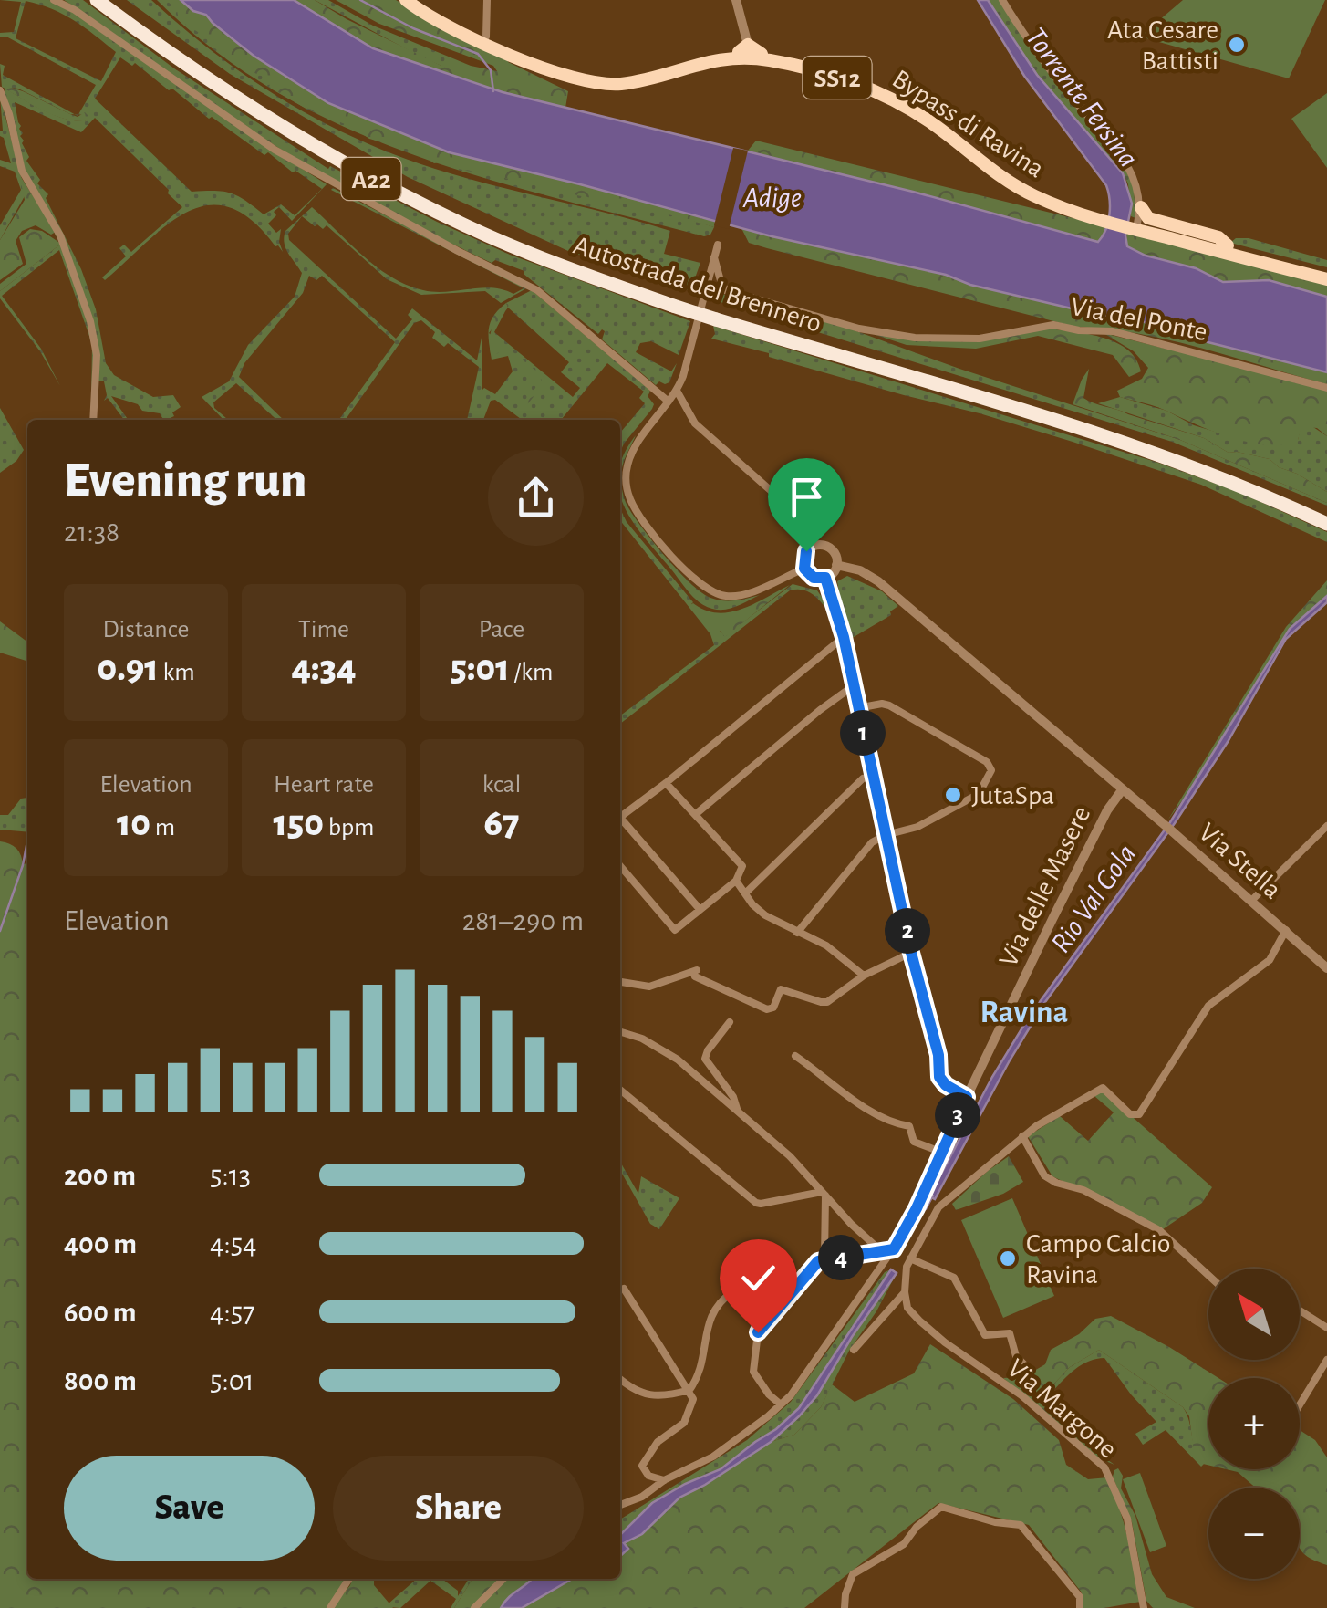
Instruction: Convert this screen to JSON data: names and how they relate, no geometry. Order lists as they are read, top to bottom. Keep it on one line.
{"streets":{"highway":["SS12","Bypass di Ravina","A22","Autostrada del Brennero"],"street":["Via del Ponte","Via Stella","Via delle Masere","Via Margone"]},"crossings":[["SS12","Bypass di Ravina"],["Via Stella","Via delle Masere"]],"districts":["Ravina"],"water":["Torrente Fersina","Adige","Rio Val Gola"],"places":["Ata Cesare Battisti","JutaSpa","Campo Calcio Ravina"],"north":"top left","page":{"heading":["Evening run","21:38"],"stats":[["Distance","0.91 km"],["Time","4:34"],["Pace","5:01 /km"],["Elevation","10 m"],["Heart rate","150 bpm"],["kcal","67"]],"pins":["1","2","3","4"],"chart":["Elevation","281–290 m"],"list":[{"name":"200 m","note":"5:13"},{"name":"400 m","note":"4:54"},{"name":"600 m","note":"4:57"},{"name":"800 m","note":"5:01"}],"map_buttons":["+","−"],"buttons":["Save","Share"]}}
